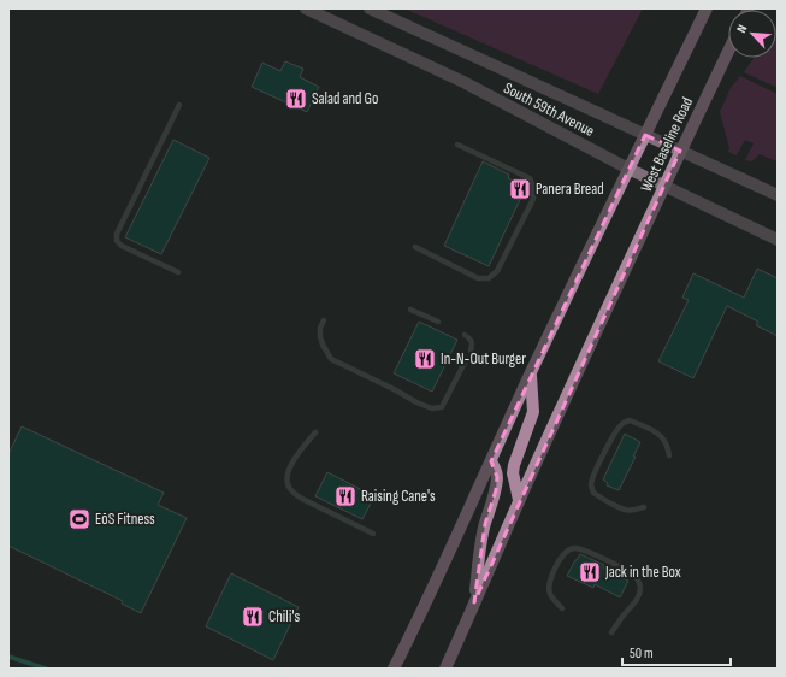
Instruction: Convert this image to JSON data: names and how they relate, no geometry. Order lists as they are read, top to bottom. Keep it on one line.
{"streets":{"main road":["South 59th Avenue","West Baseline Road"]},"crossings":[["South 59th Avenue","West Baseline Road"]],"places":{"restaurant":["Salad and Go","Panera Bread","In-N-Out Burger","Raising Cane's","Jack in the Box","Chili's"],"sports":["EōS Fitness"]},"scale_bar":"50 m","north":"top left"}
